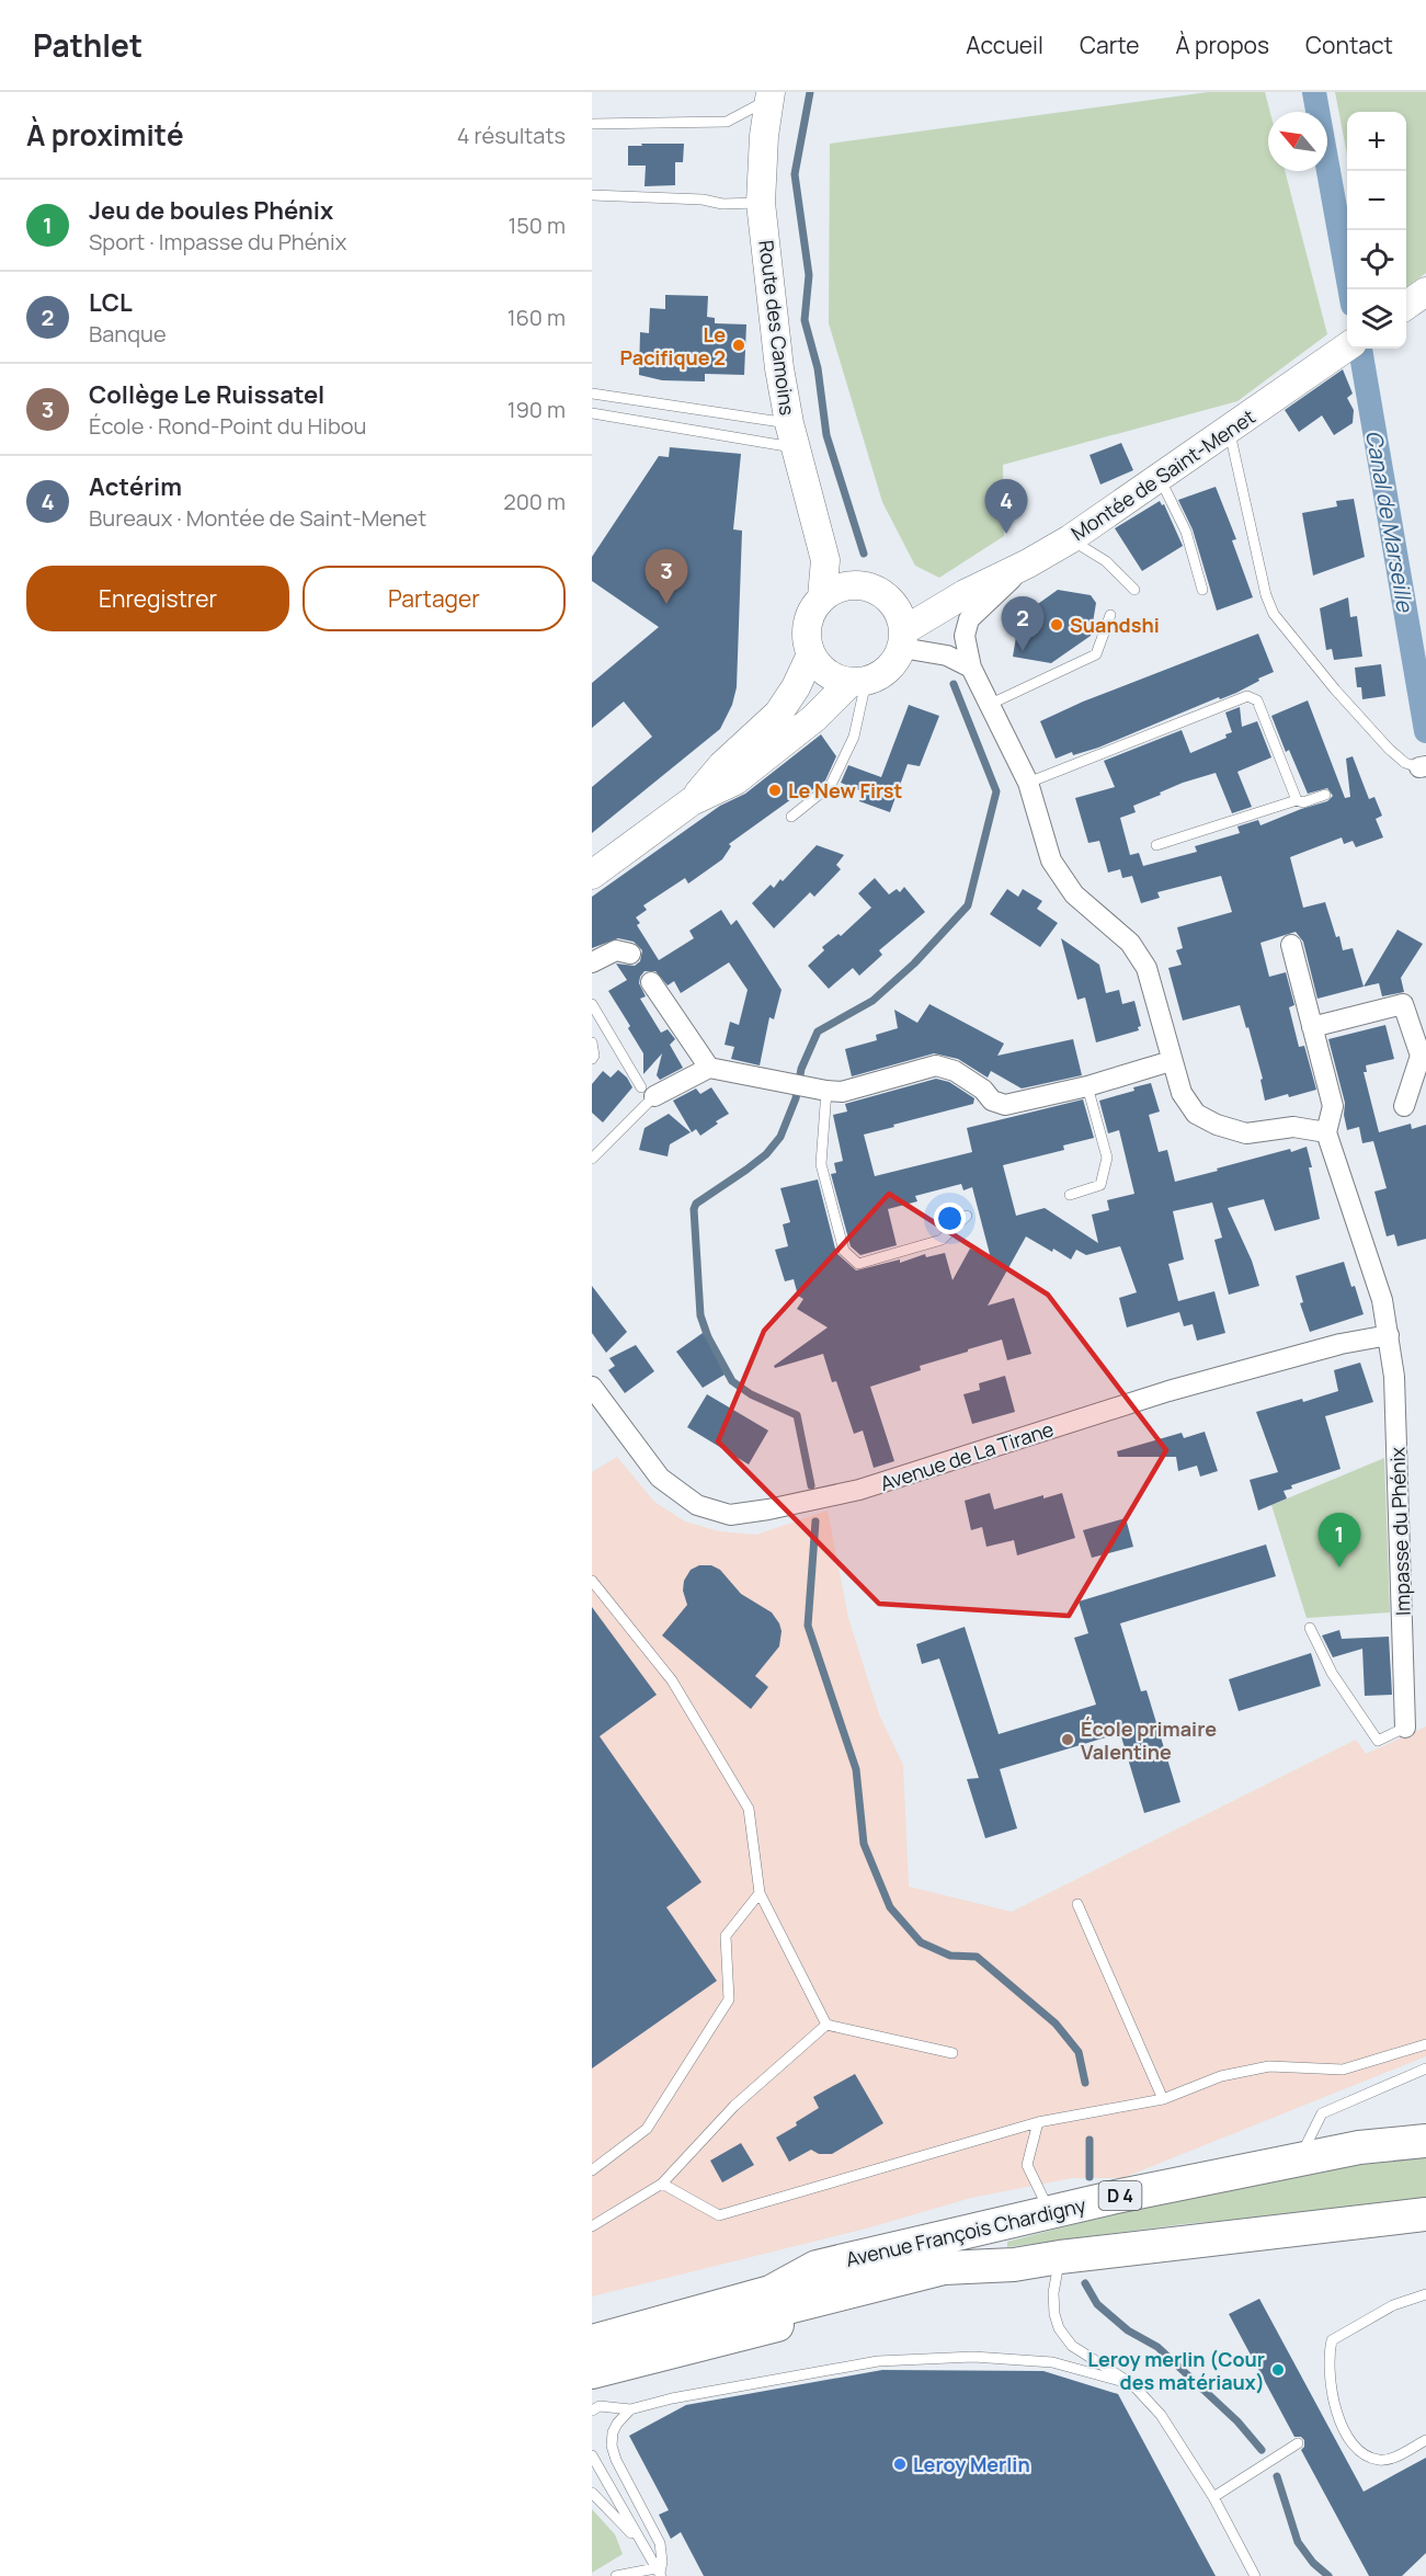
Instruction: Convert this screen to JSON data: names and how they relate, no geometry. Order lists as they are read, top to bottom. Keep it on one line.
{"streets":{"main road":["Route des Camoins","Montée de Saint-Menet","D 4","Avenue François Chardigny"],"street":["Avenue de La Tirane","Impasse du Phénix"]},"crossings":[["Route des Camoins","Montée de Saint-Menet"],["Avenue de La Tirane","Impasse du Phénix"],["D 4","Avenue François Chardigny"]],"water":["Canal de Marseille"],"places":["Le Pacifique 2","Suandshi","Le New First","École primaire Valentine","Leroy merlin (Cour des matériaux)","Leroy Merlin"],"north":"top left","page":{"header":"Pathlet","nav":["Accueil","Carte","À propos","Contact"],"heading":["À proximité","4 résultats"],"map_buttons":["+","−"],"list":[{"mark":"1","name":"Jeu de boules Phénix","note":"Sport · Impasse du Phénix","value":"150 m"},{"mark":"2","name":"LCL","note":"Banque","value":"160 m"},{"mark":"3","name":"Collège Le Ruissatel","note":"École · Rond-Point du Hibou","value":"190 m"},{"mark":"4","name":"Actérim","note":"Bureaux · Montée de Saint-Menet","value":"200 m"}],"pins":["4","3","2","1"],"buttons":["Enregistrer","Partager"]}}
